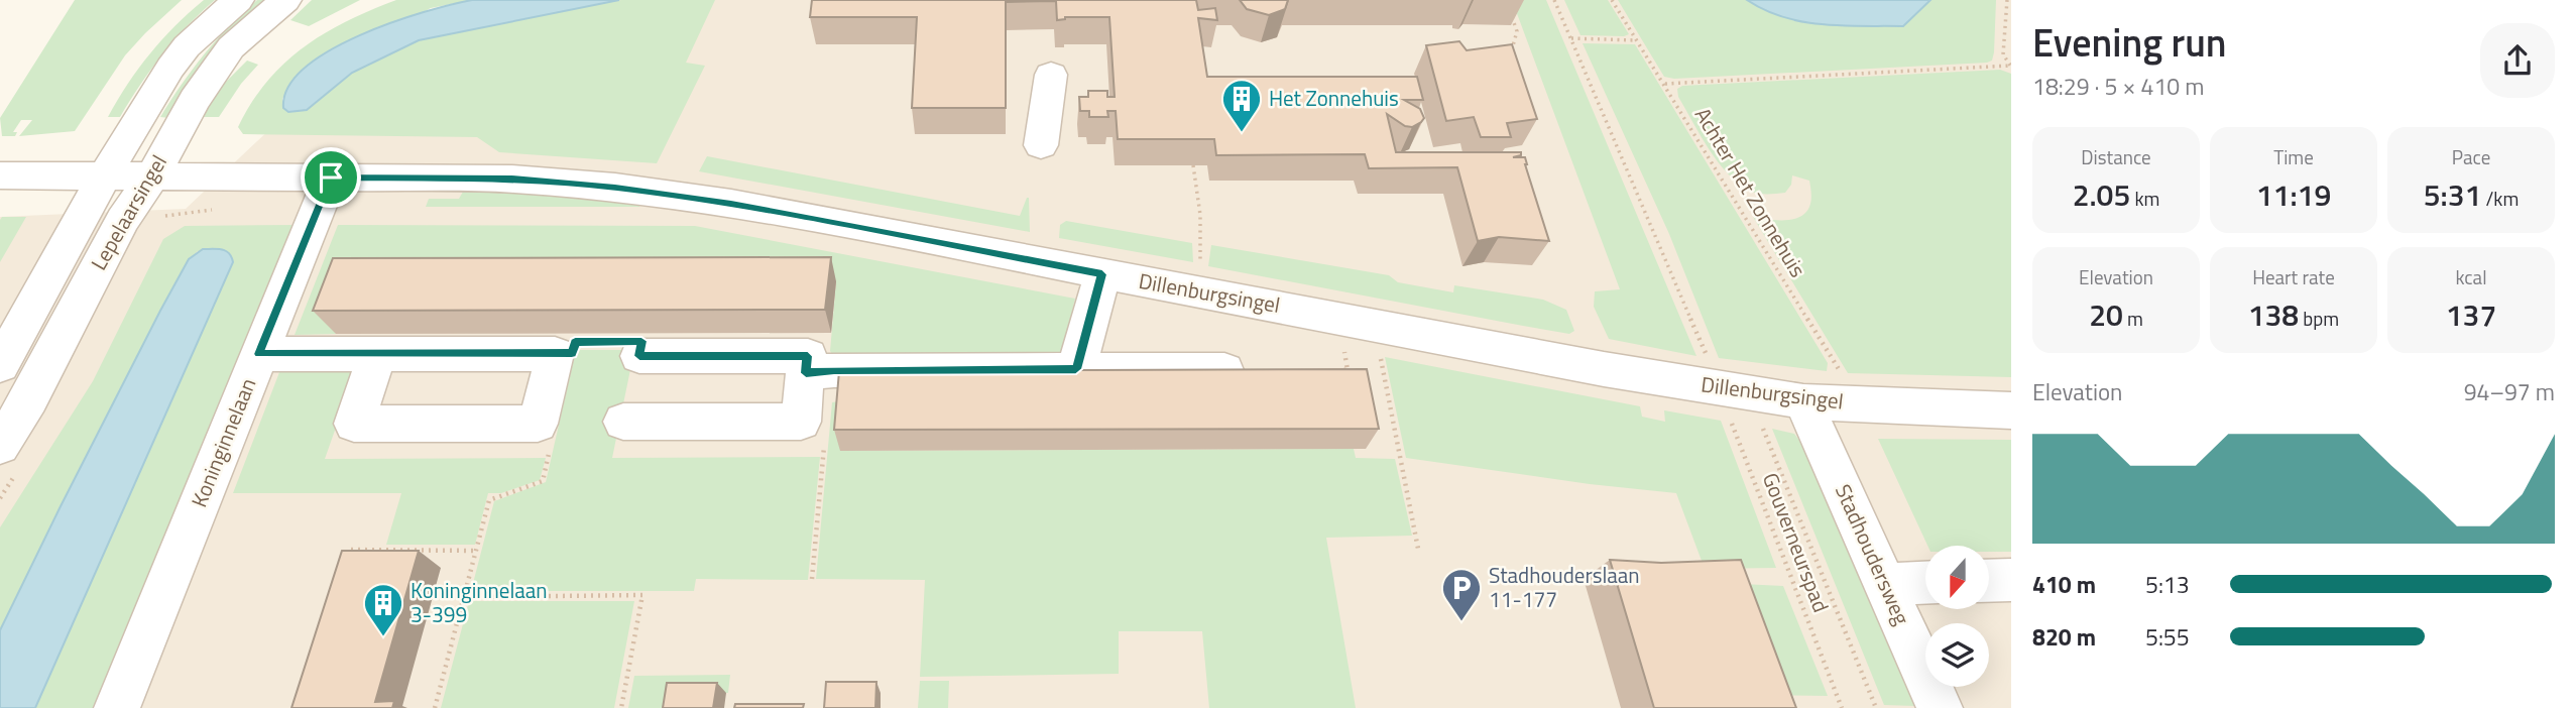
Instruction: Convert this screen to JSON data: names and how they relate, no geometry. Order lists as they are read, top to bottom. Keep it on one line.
{"streets":{"street":["Lepelaarsingel","Dillenburgsingel","Koninginnelaan","Stadhoudersweg"],"path":["Achter Het Zonnehuis","Gouverneurspad"]},"crossings":[["Achter Het Zonnehuis","Dillenburgsingel"],["Lepelaarsingel","Dillenburgsingel"],["Dillenburgsingel","Koninginnelaan"],["Dillenburgsingel","Gouverneurspad"],["Dillenburgsingel","Stadhoudersweg"]],"places":{"building":["Het Zonnehuis","Koninginnelaan 3-399"],"parking":["Stadhouderslaan 11-177"]},"north":"bottom","page":{"heading":["Evening run","18:29 · 5 × 410 m"],"stats":[["Distance","2.05 km"],["Time","11:19"],["Pace","5:31 /km"],["Elevation","20 m"],["Heart rate","138 bpm"],["kcal","137"]],"chart":["Elevation","94–97 m"],"list":[{"name":"410 m","note":"5:13"},{"name":"820 m","note":"5:55"}]}}
